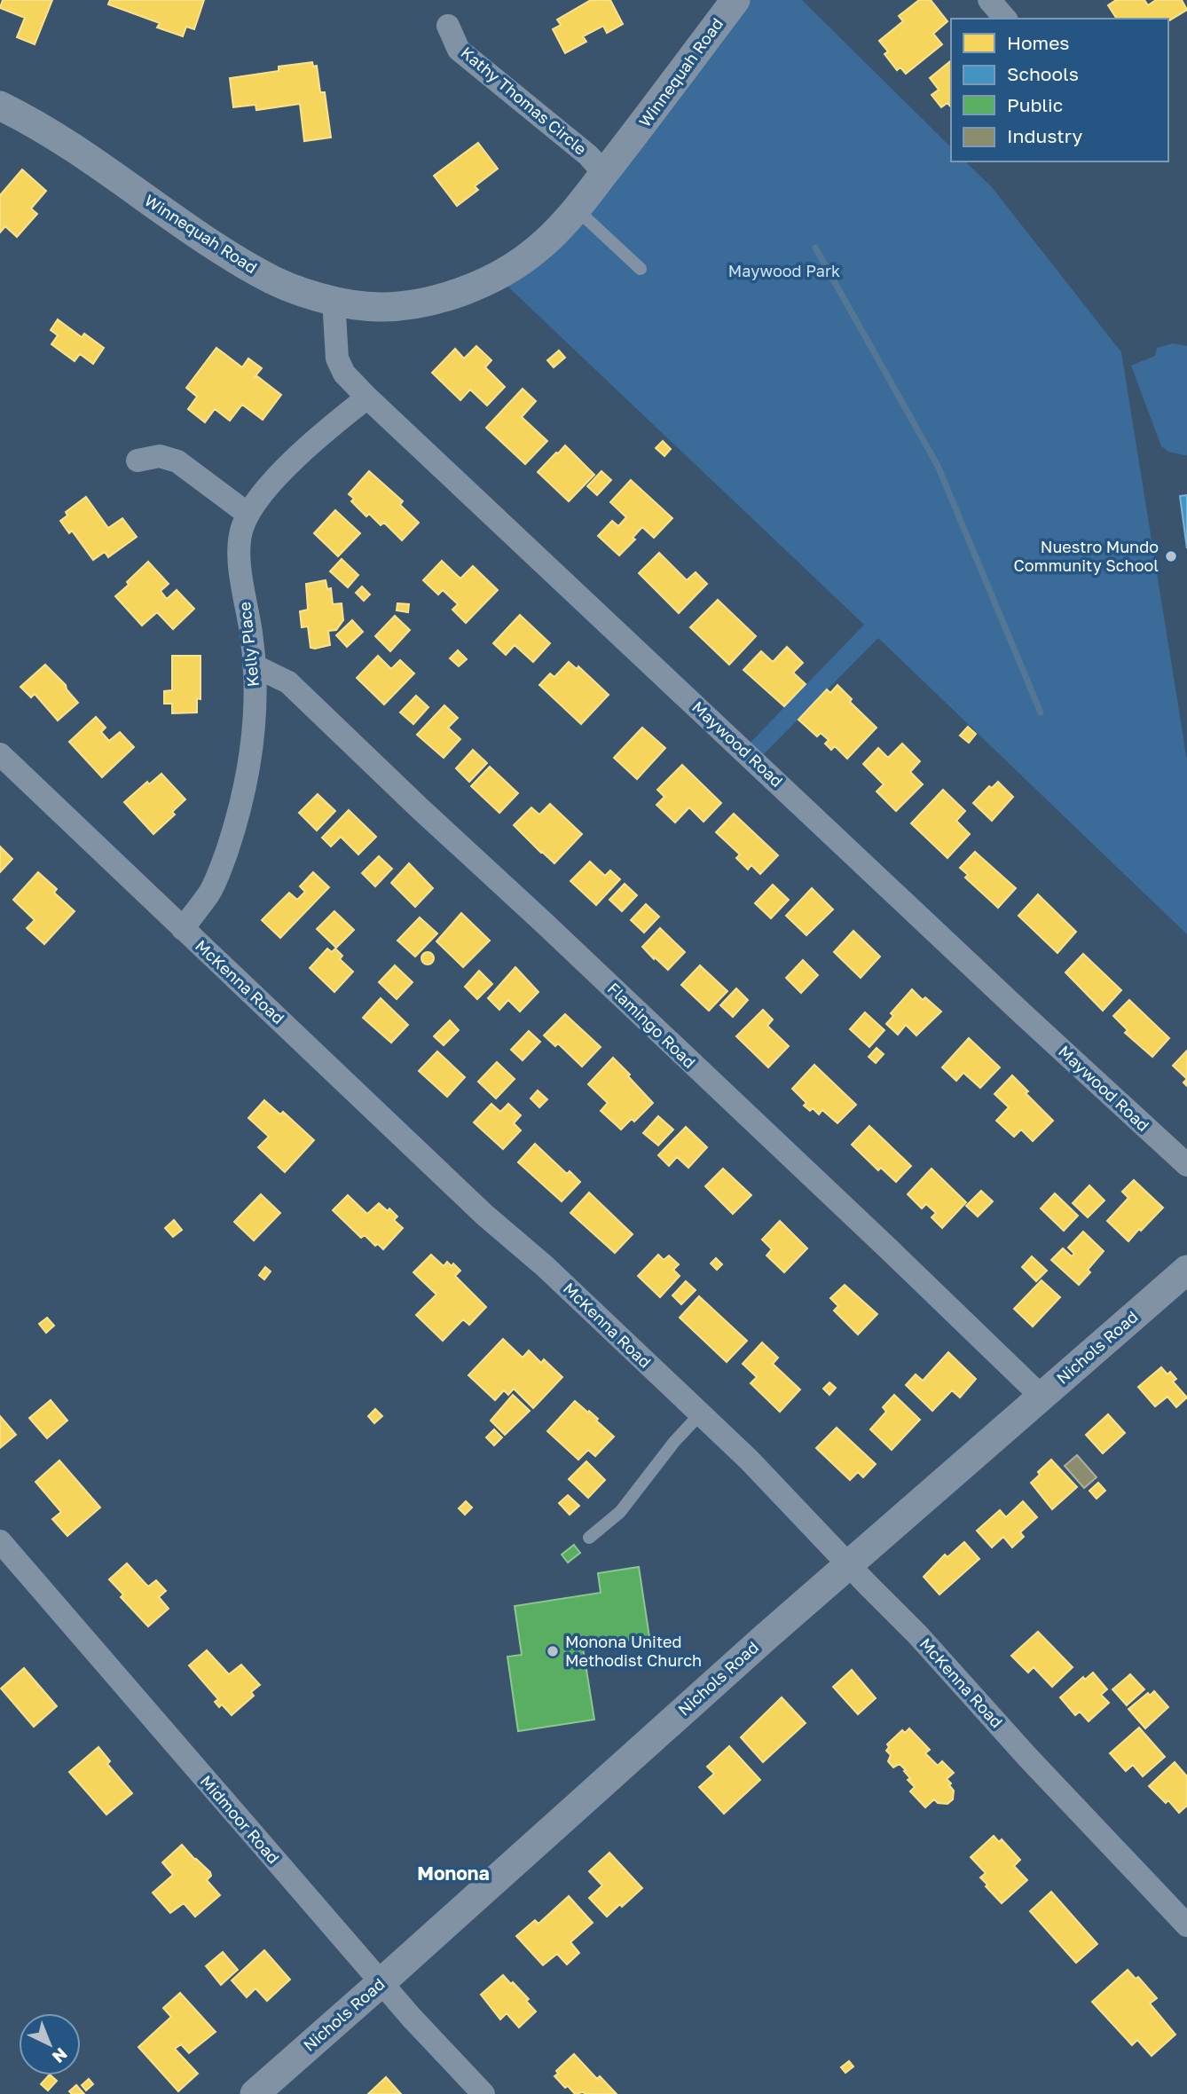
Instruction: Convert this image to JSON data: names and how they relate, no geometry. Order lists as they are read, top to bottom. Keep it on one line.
{"streets":{"street":["Winnequah Road","Kathy Thomas Circle","Kelly Place","Maywood Road","McKenna Road","Flamingo Road","Nichols Road","Midmoor Road"]},"crossings":[["Winnequah Road","Kathy Thomas Circle"],["Winnequah Road","Maywood Road"],["Kelly Place","Maywood Road"],["Kelly Place","McKenna Road"],["Kelly Place","Flamingo Road"],["McKenna Road","Nichols Road"],["Flamingo Road","Nichols Road"],["Nichols Road","Midmoor Road"]],"districts":["Monona"],"parks":["Maywood Park"],"places":["Nuestro Mundo Community School","Monona United Methodist Church"],"legend":["Homes","Schools","Public","Industry"],"north":"bottom right"}
